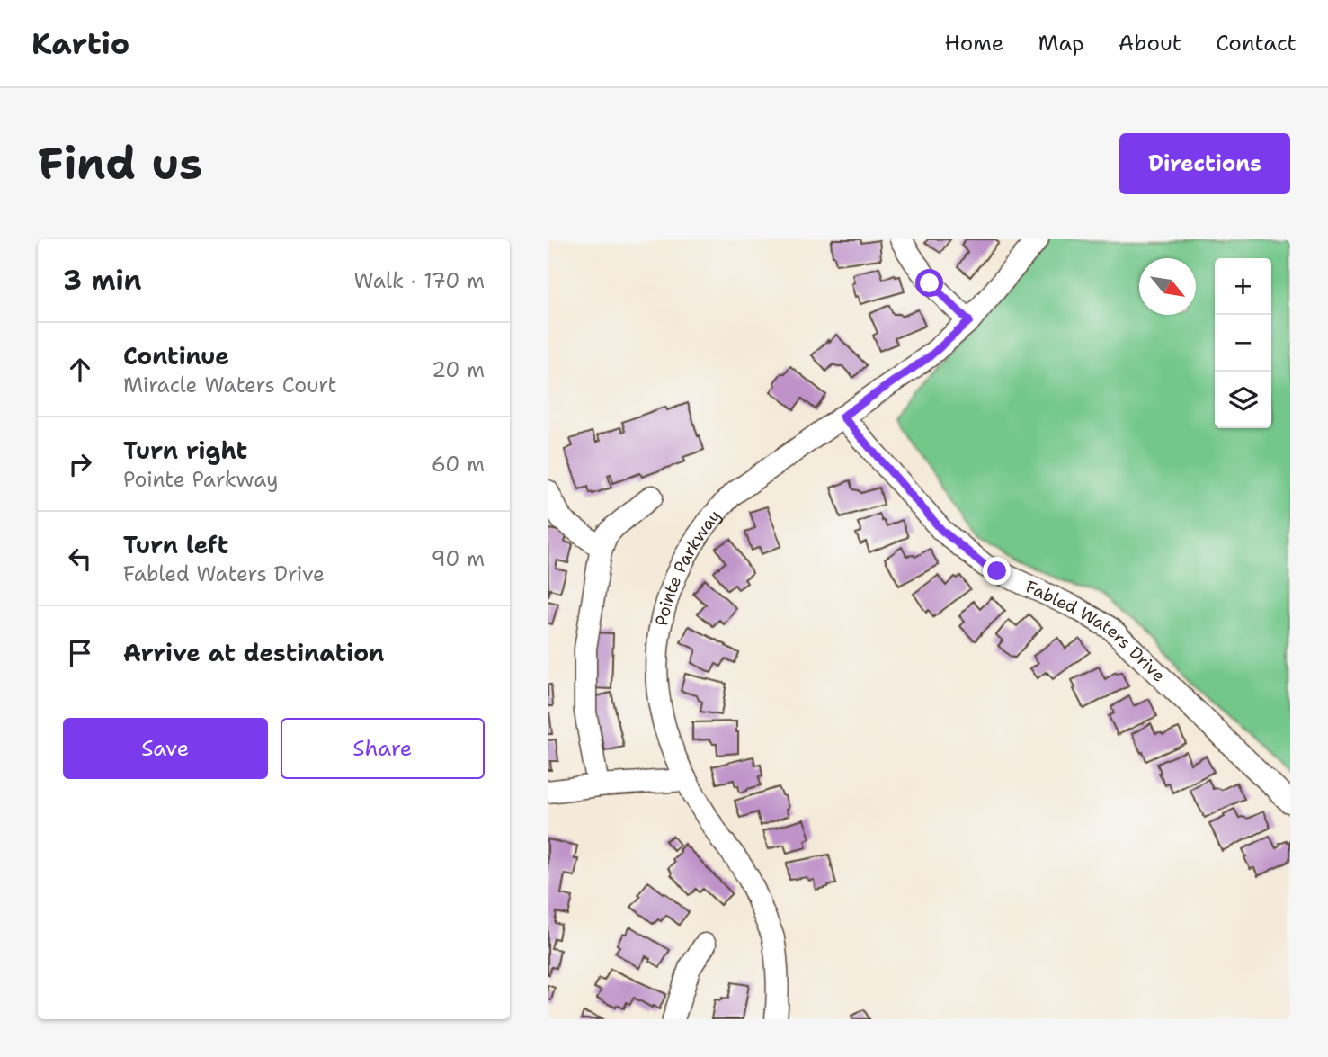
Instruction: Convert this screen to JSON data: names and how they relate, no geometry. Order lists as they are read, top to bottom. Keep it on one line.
{"streets":{"street":["Pointe Parkway","Fabled Waters Drive"]},"crossings":[["Pointe Parkway","Fabled Waters Drive"]],"north":"bottom right","page":{"header":"Kartio","nav":["Home","Map","About","Contact"],"buttons":["Directions",["Save","Share"]],"title":"Find us","heading":["3 min","Walk · 170 m"],"map_buttons":["+","−"],"list":[["Continue","Miracle Waters Court","20 m"],["Turn right","Pointe Parkway","60 m"],["Turn left","Fabled Waters Drive","90 m"],"Arrive at destination"]}}
